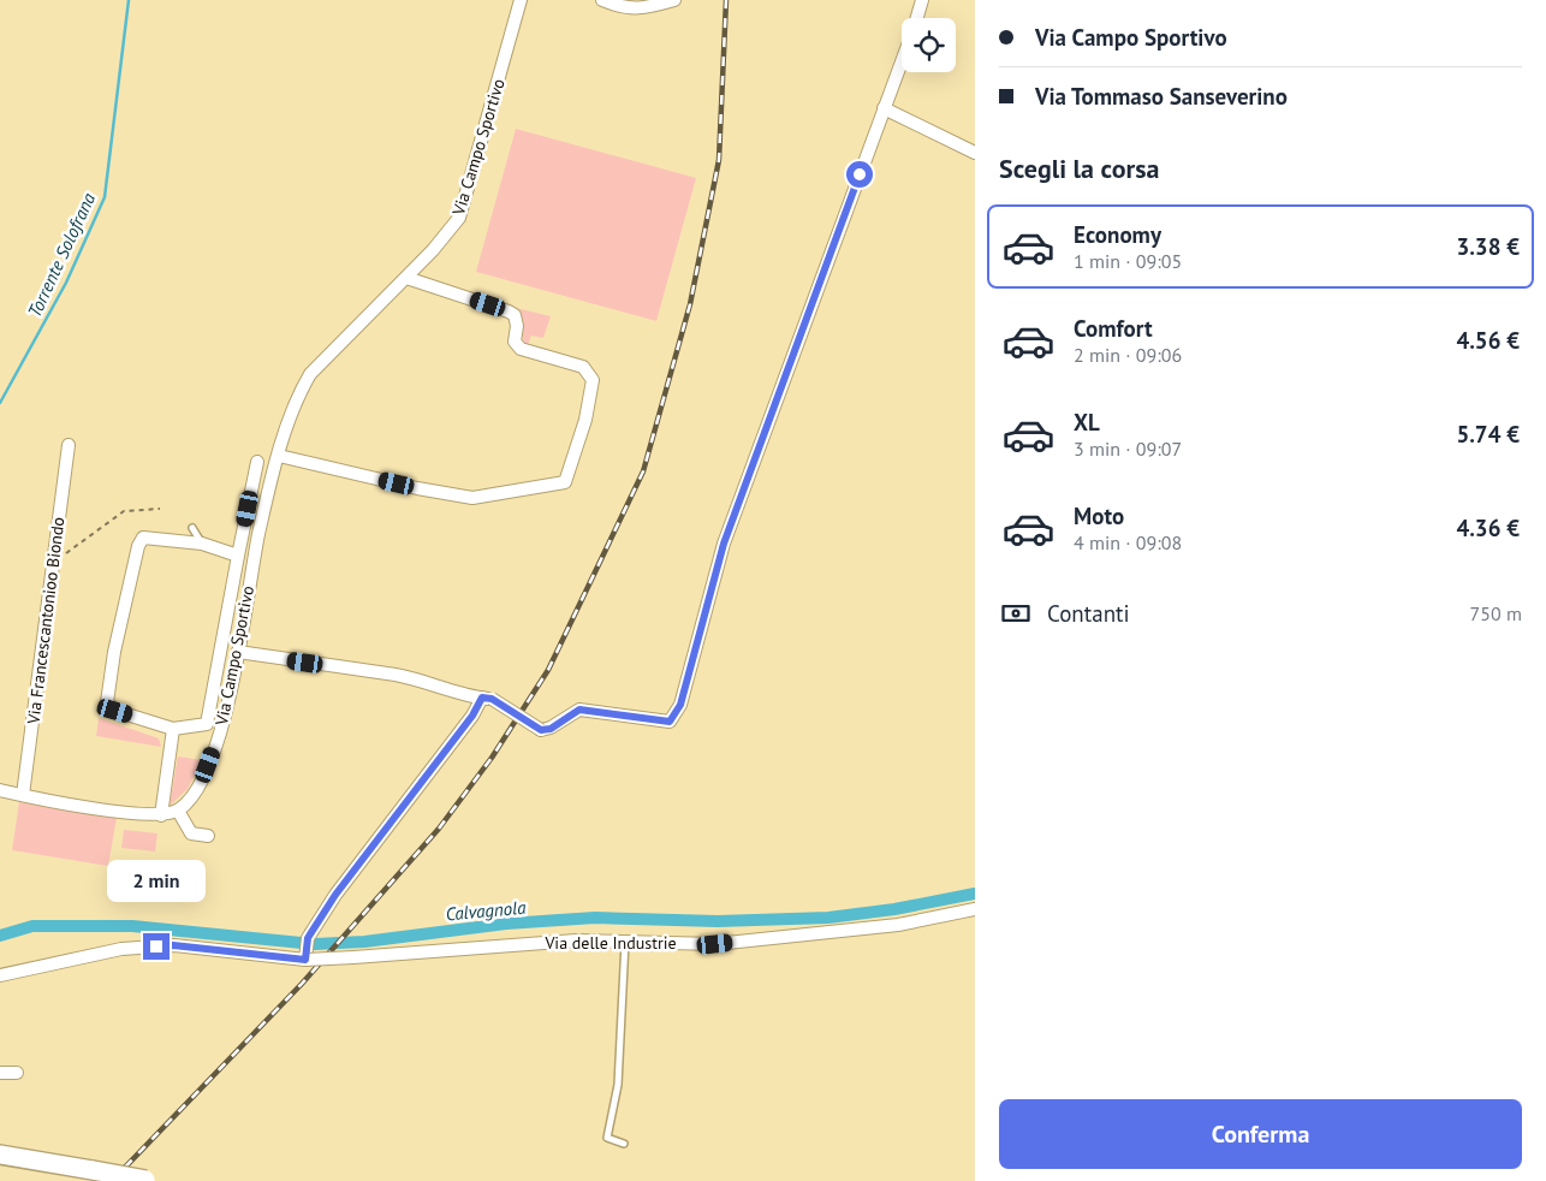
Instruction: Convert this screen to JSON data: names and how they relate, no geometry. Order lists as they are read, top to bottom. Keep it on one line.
{"streets":{"street":["Via Campo Sportivo","Via Francescantonioo Biondo","Via delle Industrie"]},"water":["Torrente Solofrana","Calvagnola"],"page":{"banner":["Via Campo Sportivo","Via Tommaso Sanseverino"],"heading":"Scegli la corsa","list":[{"name":"Economy","note":"1 min · 09:05","value":"3.38 €"},{"name":"Comfort","note":"2 min · 09:06","value":"4.56 €"},{"name":"XL","note":"3 min · 09:07","value":"5.74 €"},{"name":"Moto","note":"4 min · 09:08","value":"4.36 €"}],"pay":["Contanti","750 m"],"bubble":"2 min","buttons":"Conferma"}}
